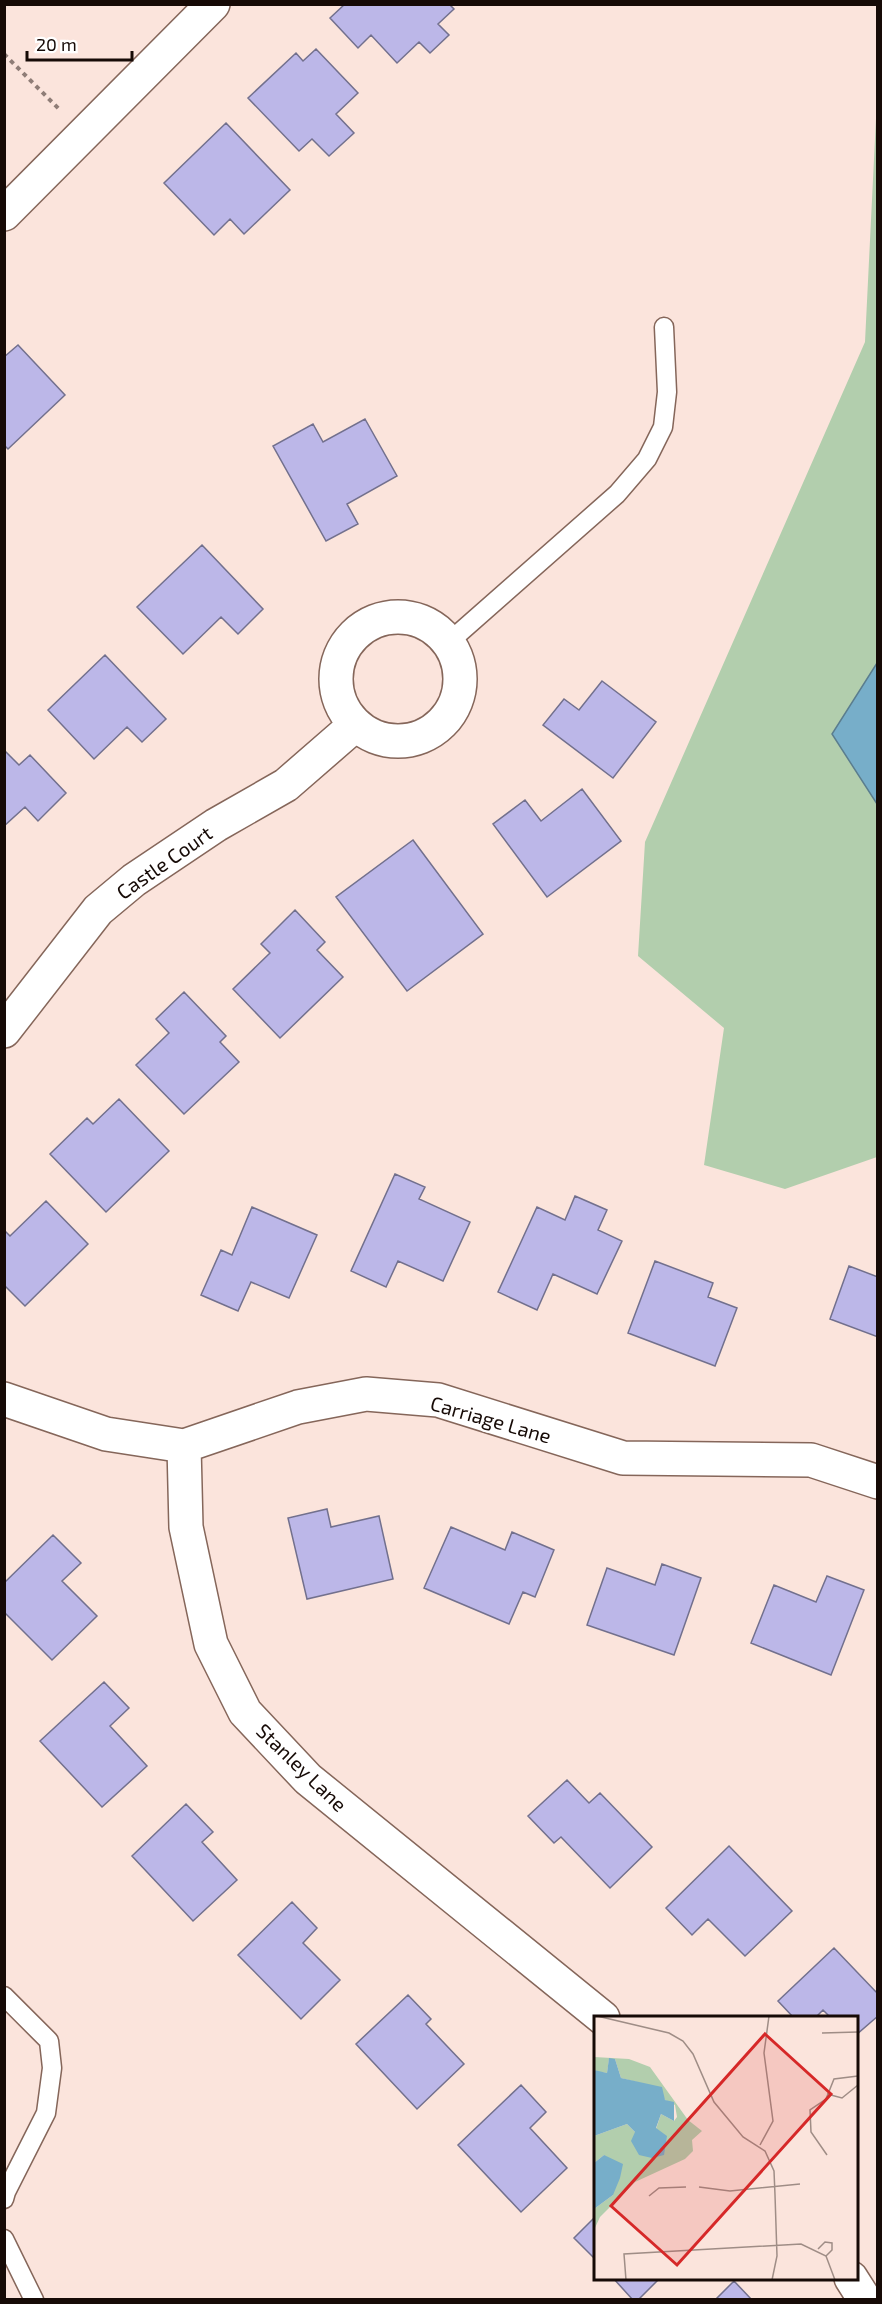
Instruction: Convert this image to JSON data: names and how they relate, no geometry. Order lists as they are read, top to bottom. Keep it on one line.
{"streets":{"street":["Castle Court","Carriage Lane","Stanley Lane"]},"crossings":[["Carriage Lane","Stanley Lane"]],"scale_bar":"20 m"}
